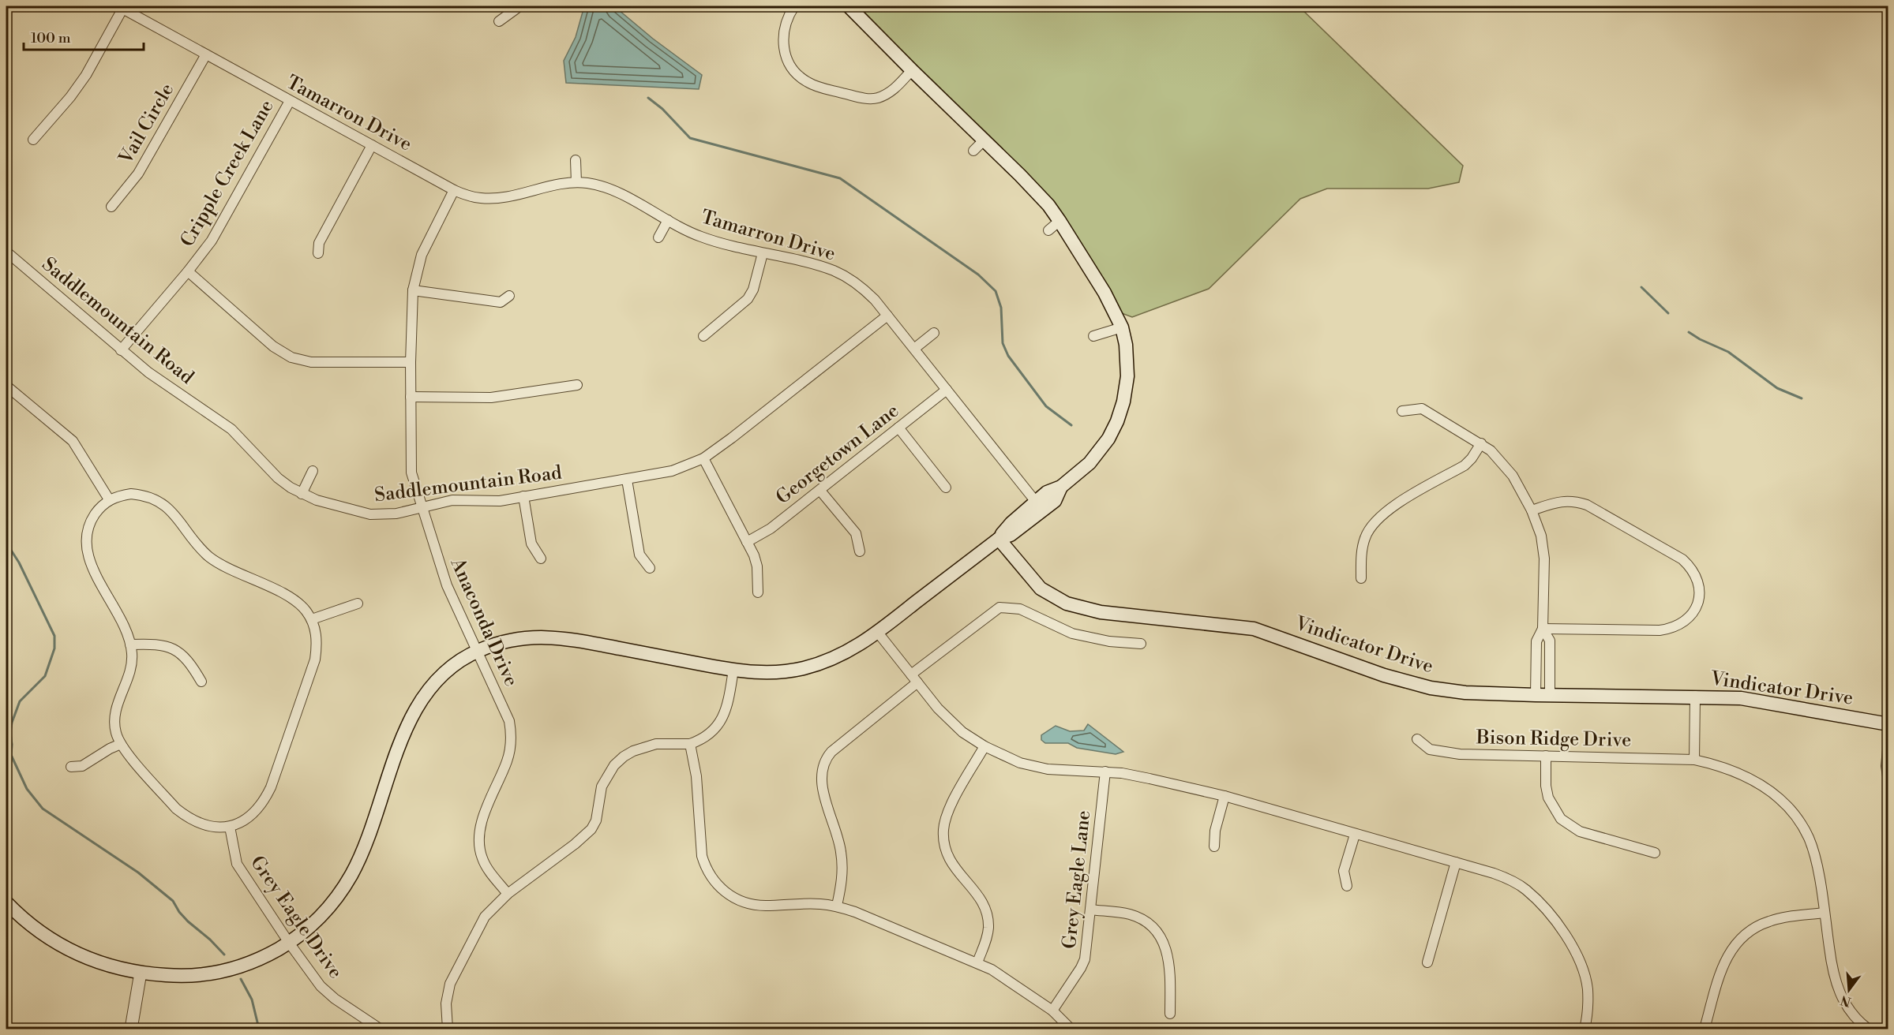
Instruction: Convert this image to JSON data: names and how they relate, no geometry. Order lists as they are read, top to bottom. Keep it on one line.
{"streets":{"main road":["Vindicator Drive"],"street":["Tamarron Drive","Vail Circle","Cripple Creek Lane","Saddlemountain Road","Georgetown Lane","Anaconda Drive","Bison Ridge Drive","Grey Eagle Lane","Grey Eagle Drive"]},"crossings":[["Tamarron Drive","Vail Circle"],["Tamarron Drive","Cripple Creek Lane"],["Tamarron Drive","Saddlemountain Road"],["Tamarron Drive","Georgetown Lane"],["Tamarron Drive","Anaconda Drive"],["Cripple Creek Lane","Saddlemountain Road"],["Saddlemountain Road","Anaconda Drive"]],"scale_bar":"100 m","north":"bottom"}
